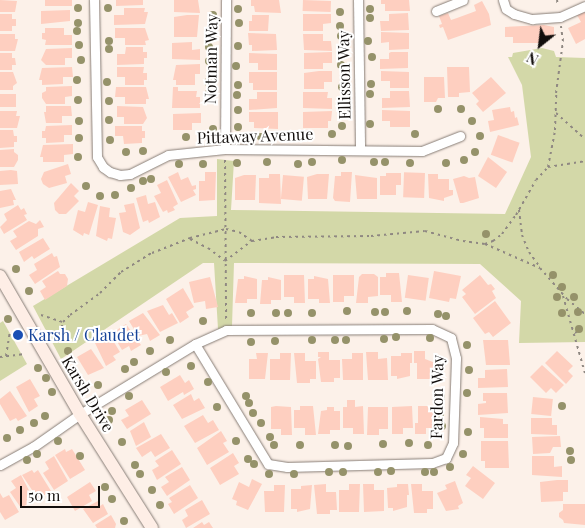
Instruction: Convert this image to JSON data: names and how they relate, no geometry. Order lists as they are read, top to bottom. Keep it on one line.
{"streets":{"street":["Notman Way","Ellisson Way","Pittaway Avenue","Karsh Drive","Fardon Way"]},"crossings":[["Notman Way","Pittaway Avenue"],["Ellisson Way","Pittaway Avenue"],["Karsh Drive","Fardon Way"]],"places":["Karsh / Claudet"],"scale_bar":"50 m","north":"bottom left"}
